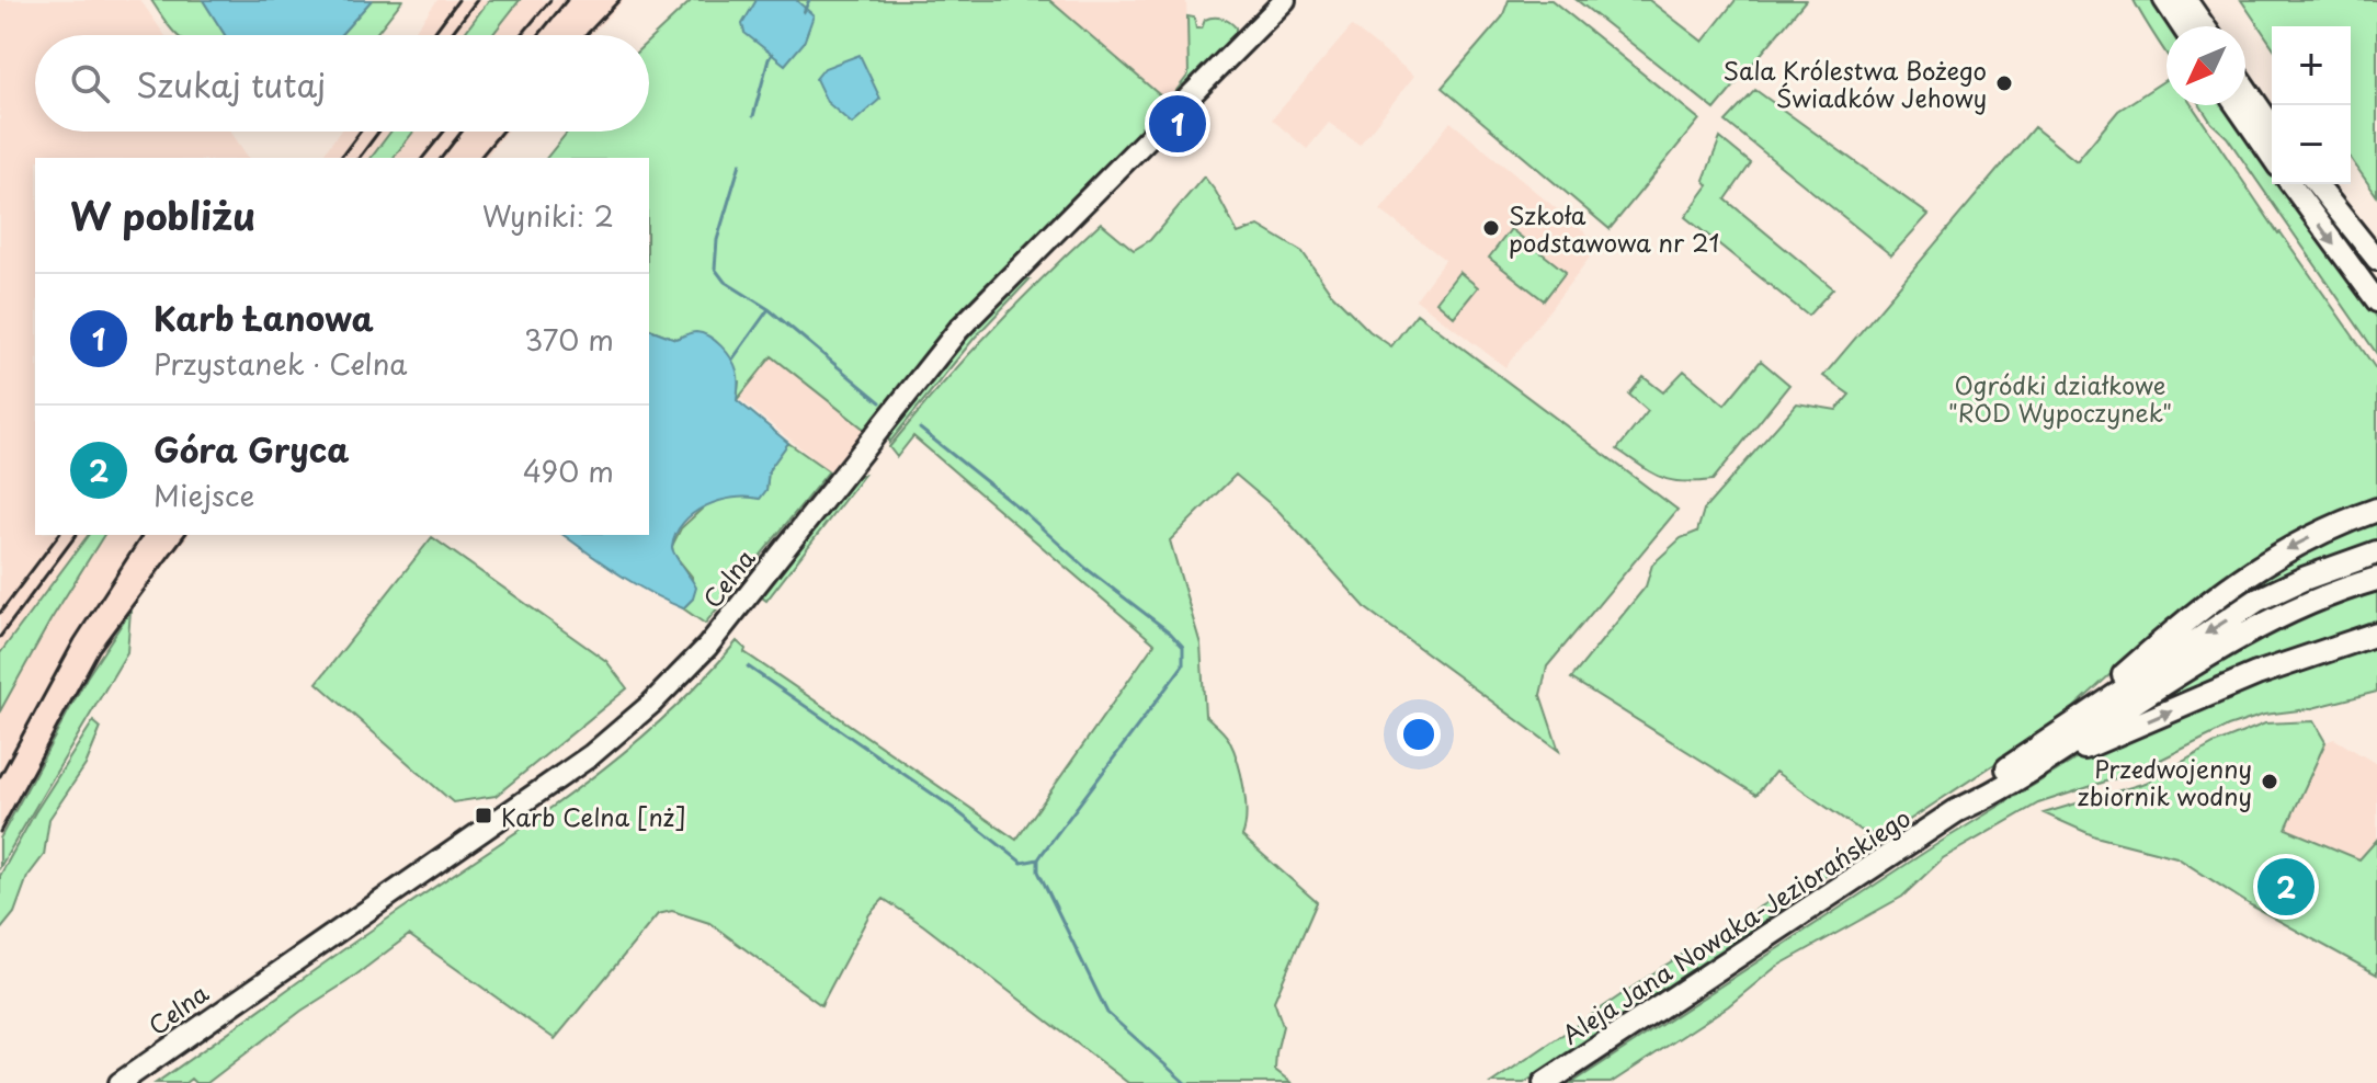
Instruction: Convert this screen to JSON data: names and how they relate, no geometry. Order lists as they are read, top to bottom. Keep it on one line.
{"streets":{"main road":["Aleja Jana Nowaka-Jeziorańskiego"],"street":["Celna"]},"parks":["Ogródki działkowe \"ROD Wypoczynek\""],"places":{"other":["Sala Królestwa Bożego Świadków Jehowy","Szkoła podstawowa nr 21","Przedwojenny zbiornik wodny"],"transit":["Karb Celna [nż]"]},"north":"bottom left","page":{"map_buttons":["+","−"],"search":"Szukaj tutaj","pins":["1","2"],"heading":["W pobliżu","Wyniki: 2"],"list":[{"mark":"1","name":"Karb Łanowa","note":"Przystanek · Celna","value":"370 m"},{"mark":"2","name":"Góra Gryca","note":"Miejsce","value":"490 m"}]}}
